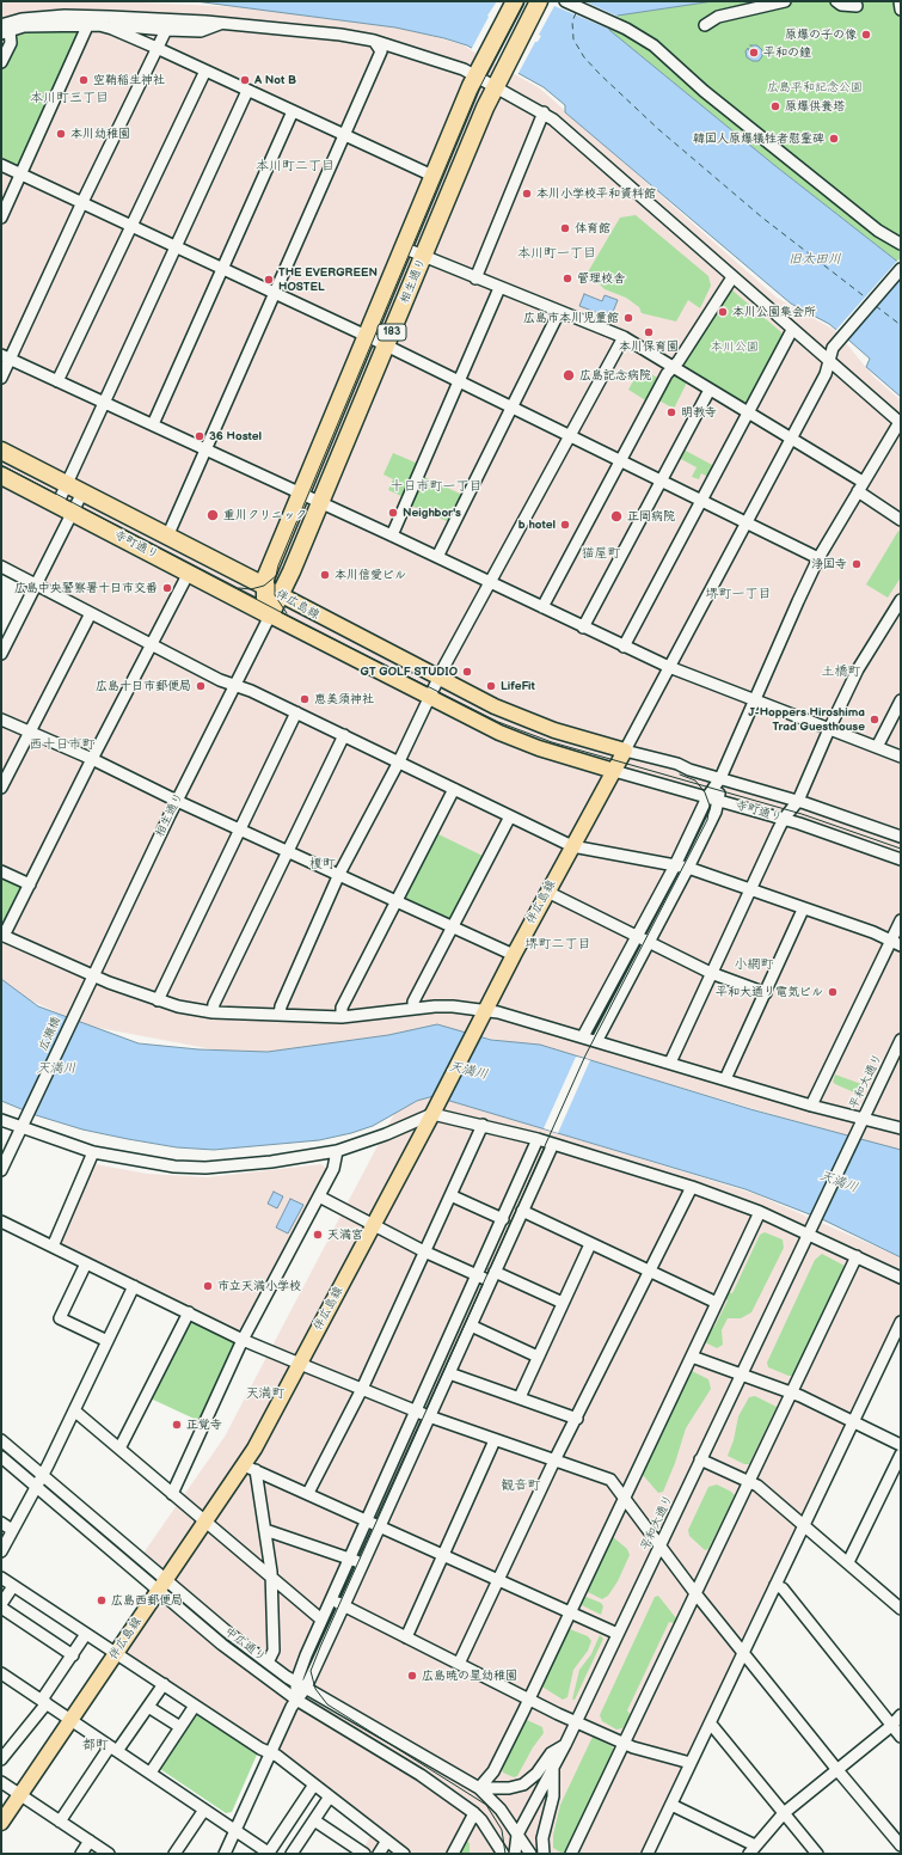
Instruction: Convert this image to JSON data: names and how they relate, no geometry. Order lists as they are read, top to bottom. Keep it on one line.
{"streets":{"highway":["相生通り","183","寺町通り"],"main road":["伴広島線"],"street":["広瀬橋","平和大通り","中広通り"]},"crossings":[["相生通り","寺町通り"],["相生通り","伴広島線"],["相生通り","広瀬橋"],["寺町通り","伴広島線"],["伴広島線","中広通り"]],"districts":["本川町三丁目","本川町二丁目","本川町一丁目","十日市町一丁目","猫屋町","堺町一丁目","土橋町","西十日市町","榎町","堺町二丁目","小網町","天満町","観音町","都町"],"water":["旧太田川","天満川"],"parks":["広島平和記念公園","本川公園"],"places":["原爆の子の像","平和の鐘","空鞘稲生神社","A Not B","原爆供養塔","本川幼稚園","韓国人原爆犠牲者慰霊碑","本川小学校平和資料館","体育館","管理校舎","THE EVERGREEN HOSTEL","本川公園集会所","広島市本川児童館","本川保育園","広島記念病院","明教寺","36 Hostel","Neighbor's","重川クリニック","正岡病院","b hotel","浄国寺","本川信愛ビル","広島中央警察署十日市交番","GT GOLF STUDIO","広島十日市郵便局","LifeFit","恵美須神社","J-Hoppers Hiroshima Trad Guesthouse","平和大通り電気ビル","天満宮","市立天満小学校","正覚寺","広島西郵便局","広島暁の星幼稚園"]}
